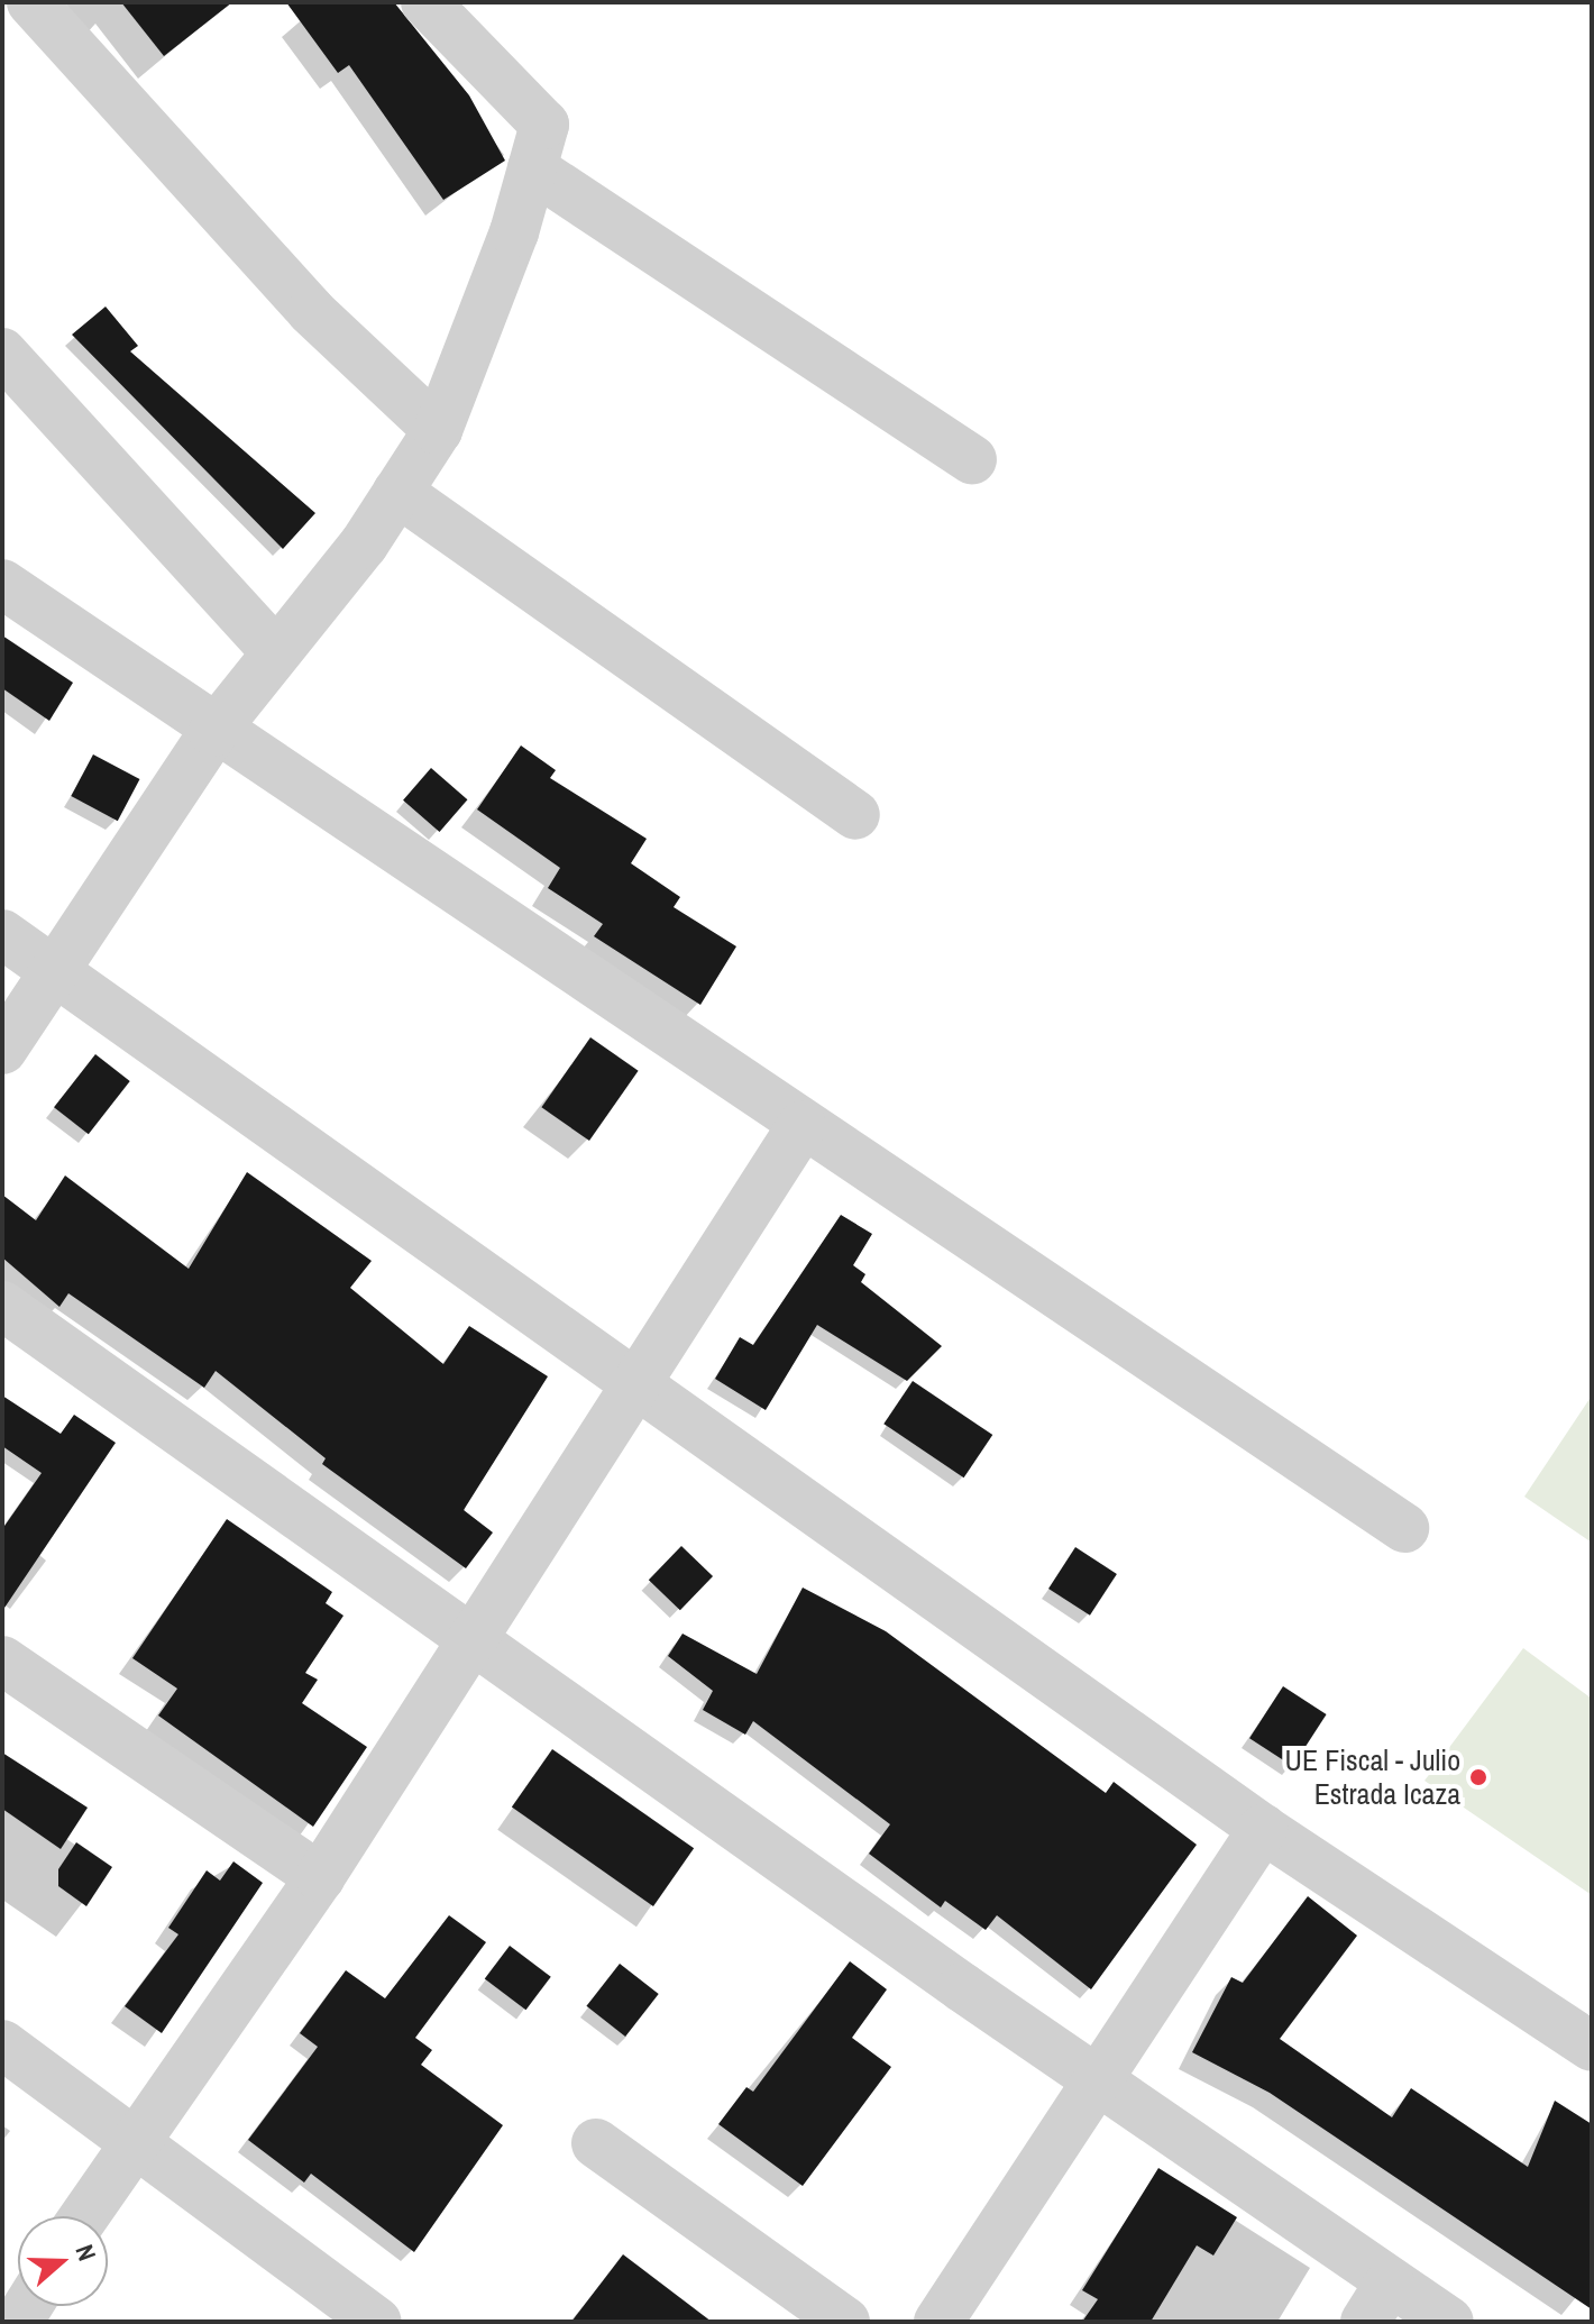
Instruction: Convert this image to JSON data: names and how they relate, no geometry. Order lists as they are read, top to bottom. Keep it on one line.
{"places":["UE Fiscal - Julio Estrada Icaza"],"north":"right"}
